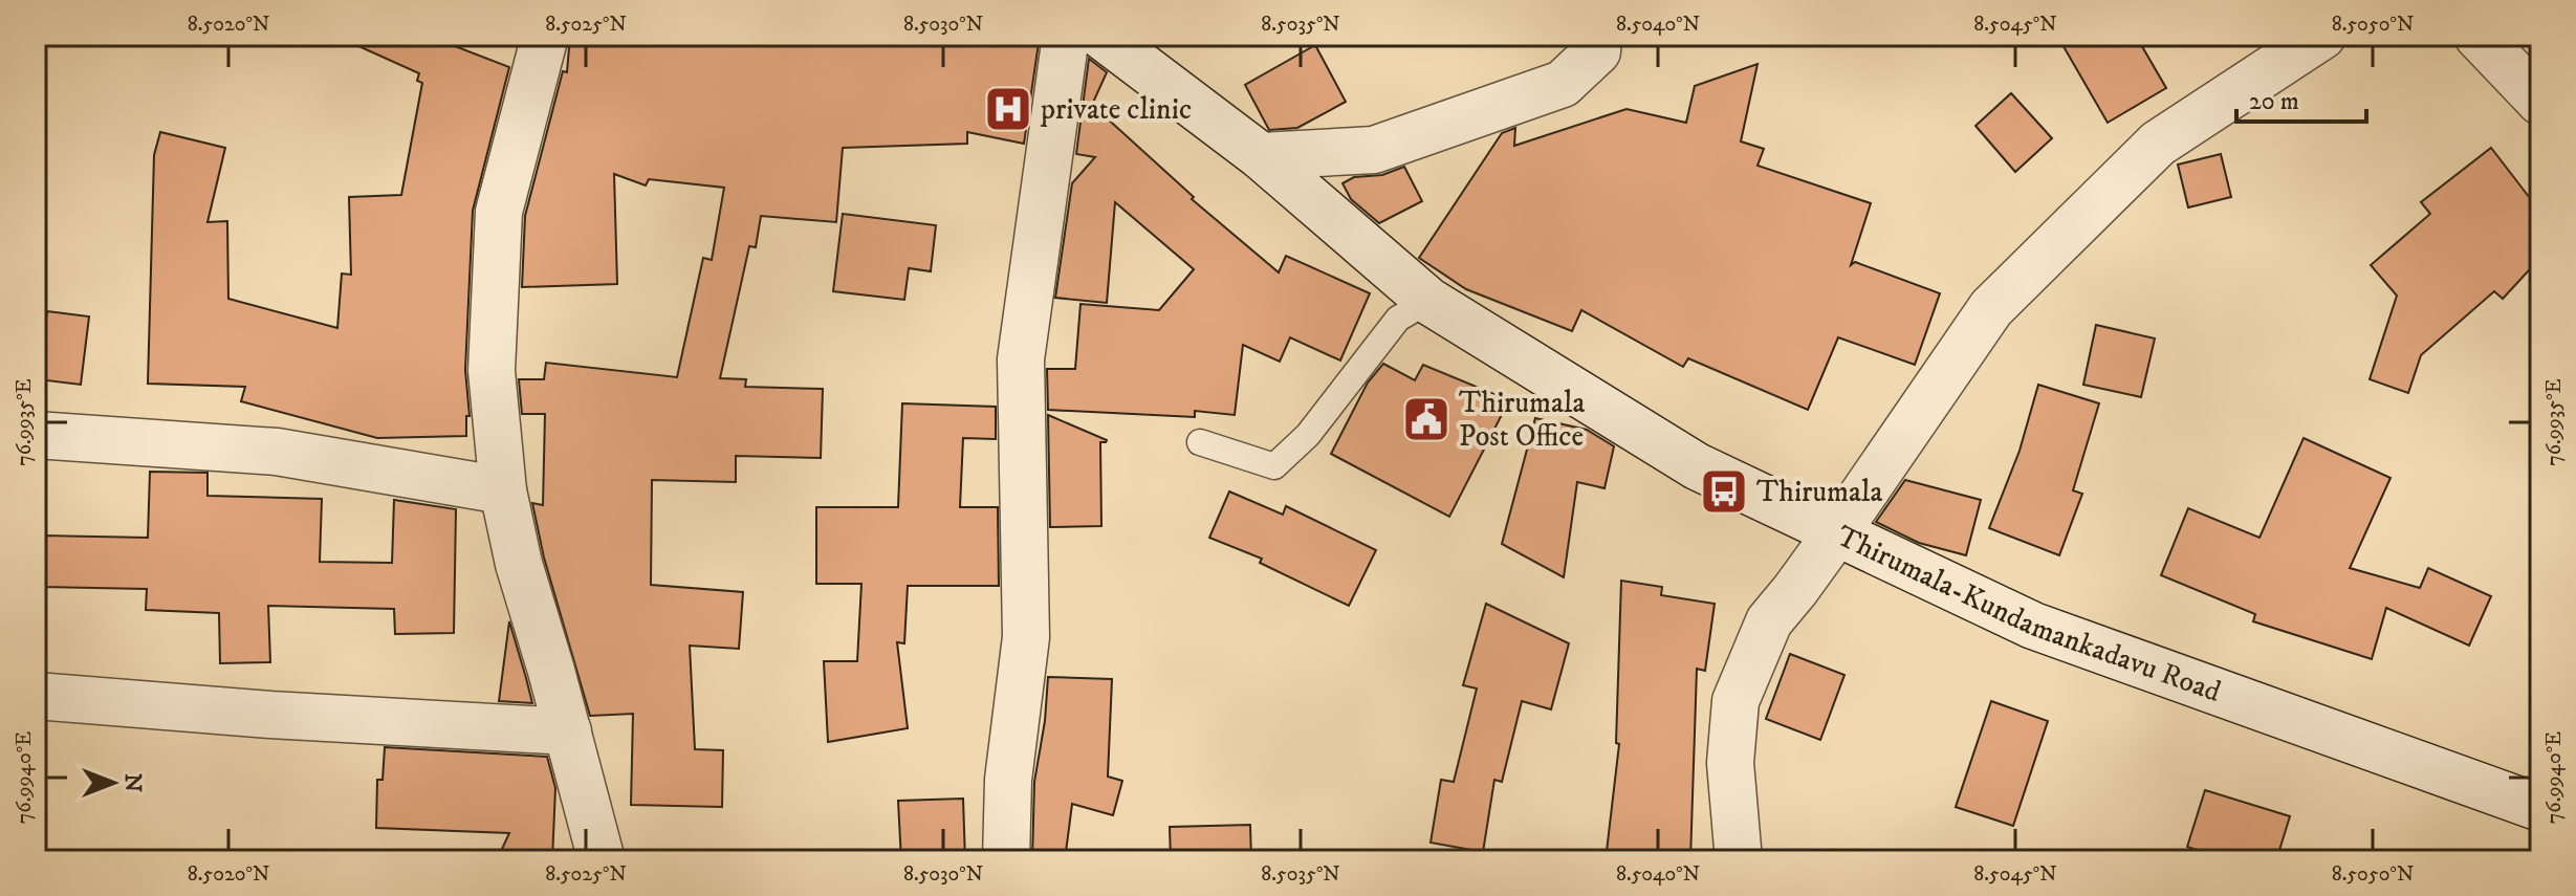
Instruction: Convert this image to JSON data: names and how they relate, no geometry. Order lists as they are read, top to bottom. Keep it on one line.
{"streets":{"street":["Thirumala-Kundamankadavu Road"]},"places":{"hospital":["private clinic"],"public building":["Thirumala Post Office"],"bus stop":["Thirumala"]},"scale_bar":"20 m","north":"right","coordinates":["8.5020°N","8.5025°N","8.5030°N","8.5035°N","8.5040°N","8.5045°N","8.5050°N","76.9935°E","76.9940°E"]}
